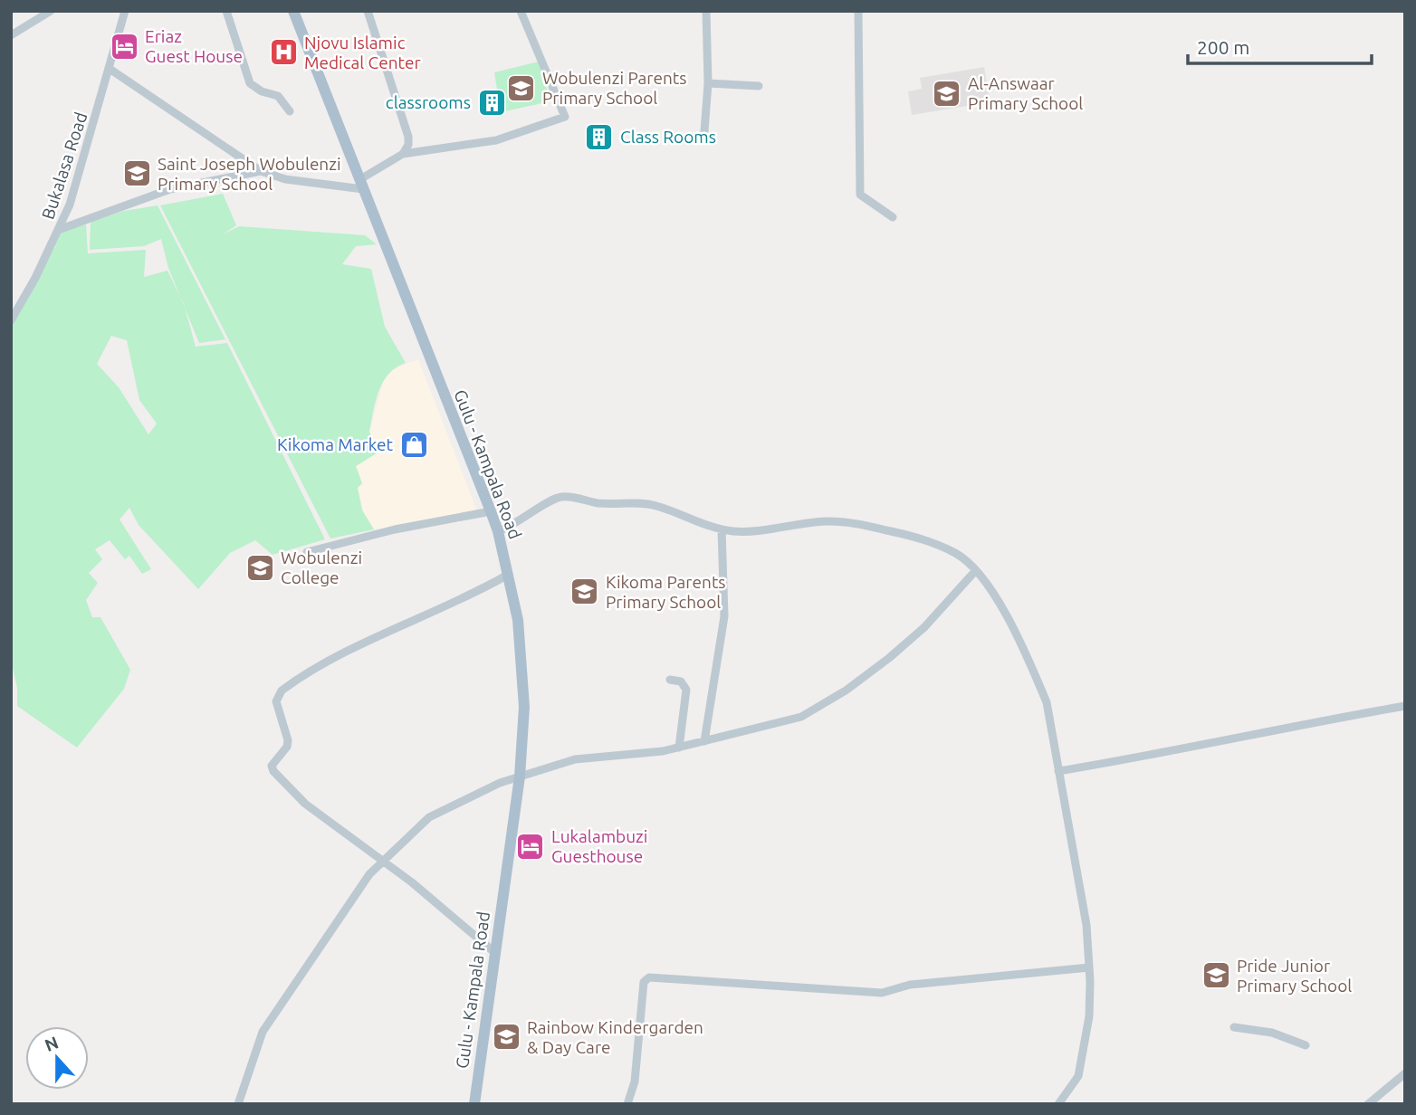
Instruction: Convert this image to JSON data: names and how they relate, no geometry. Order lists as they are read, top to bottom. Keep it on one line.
{"streets":{"main road":["Gulu - Kampala Road"],"street":["Bukalasa Road"]},"places":{"hotel":["Eriaz Guest House","Lukalambuzi Guesthouse"],"hospital":["Njovu Islamic Medical Center"],"school or university":["Wobulenzi Parents Primary School","Al-Answaar Primary School","Saint Joseph Wobulenzi Primary School","Wobulenzi College","Kikoma Parents Primary School","Pride Junior Primary School","Rainbow Kindergarden & Day Care"],"building":["classrooms","Class Rooms"],"shop":["Kikoma Market"]},"scale_bar":"200 m","north":"top"}
